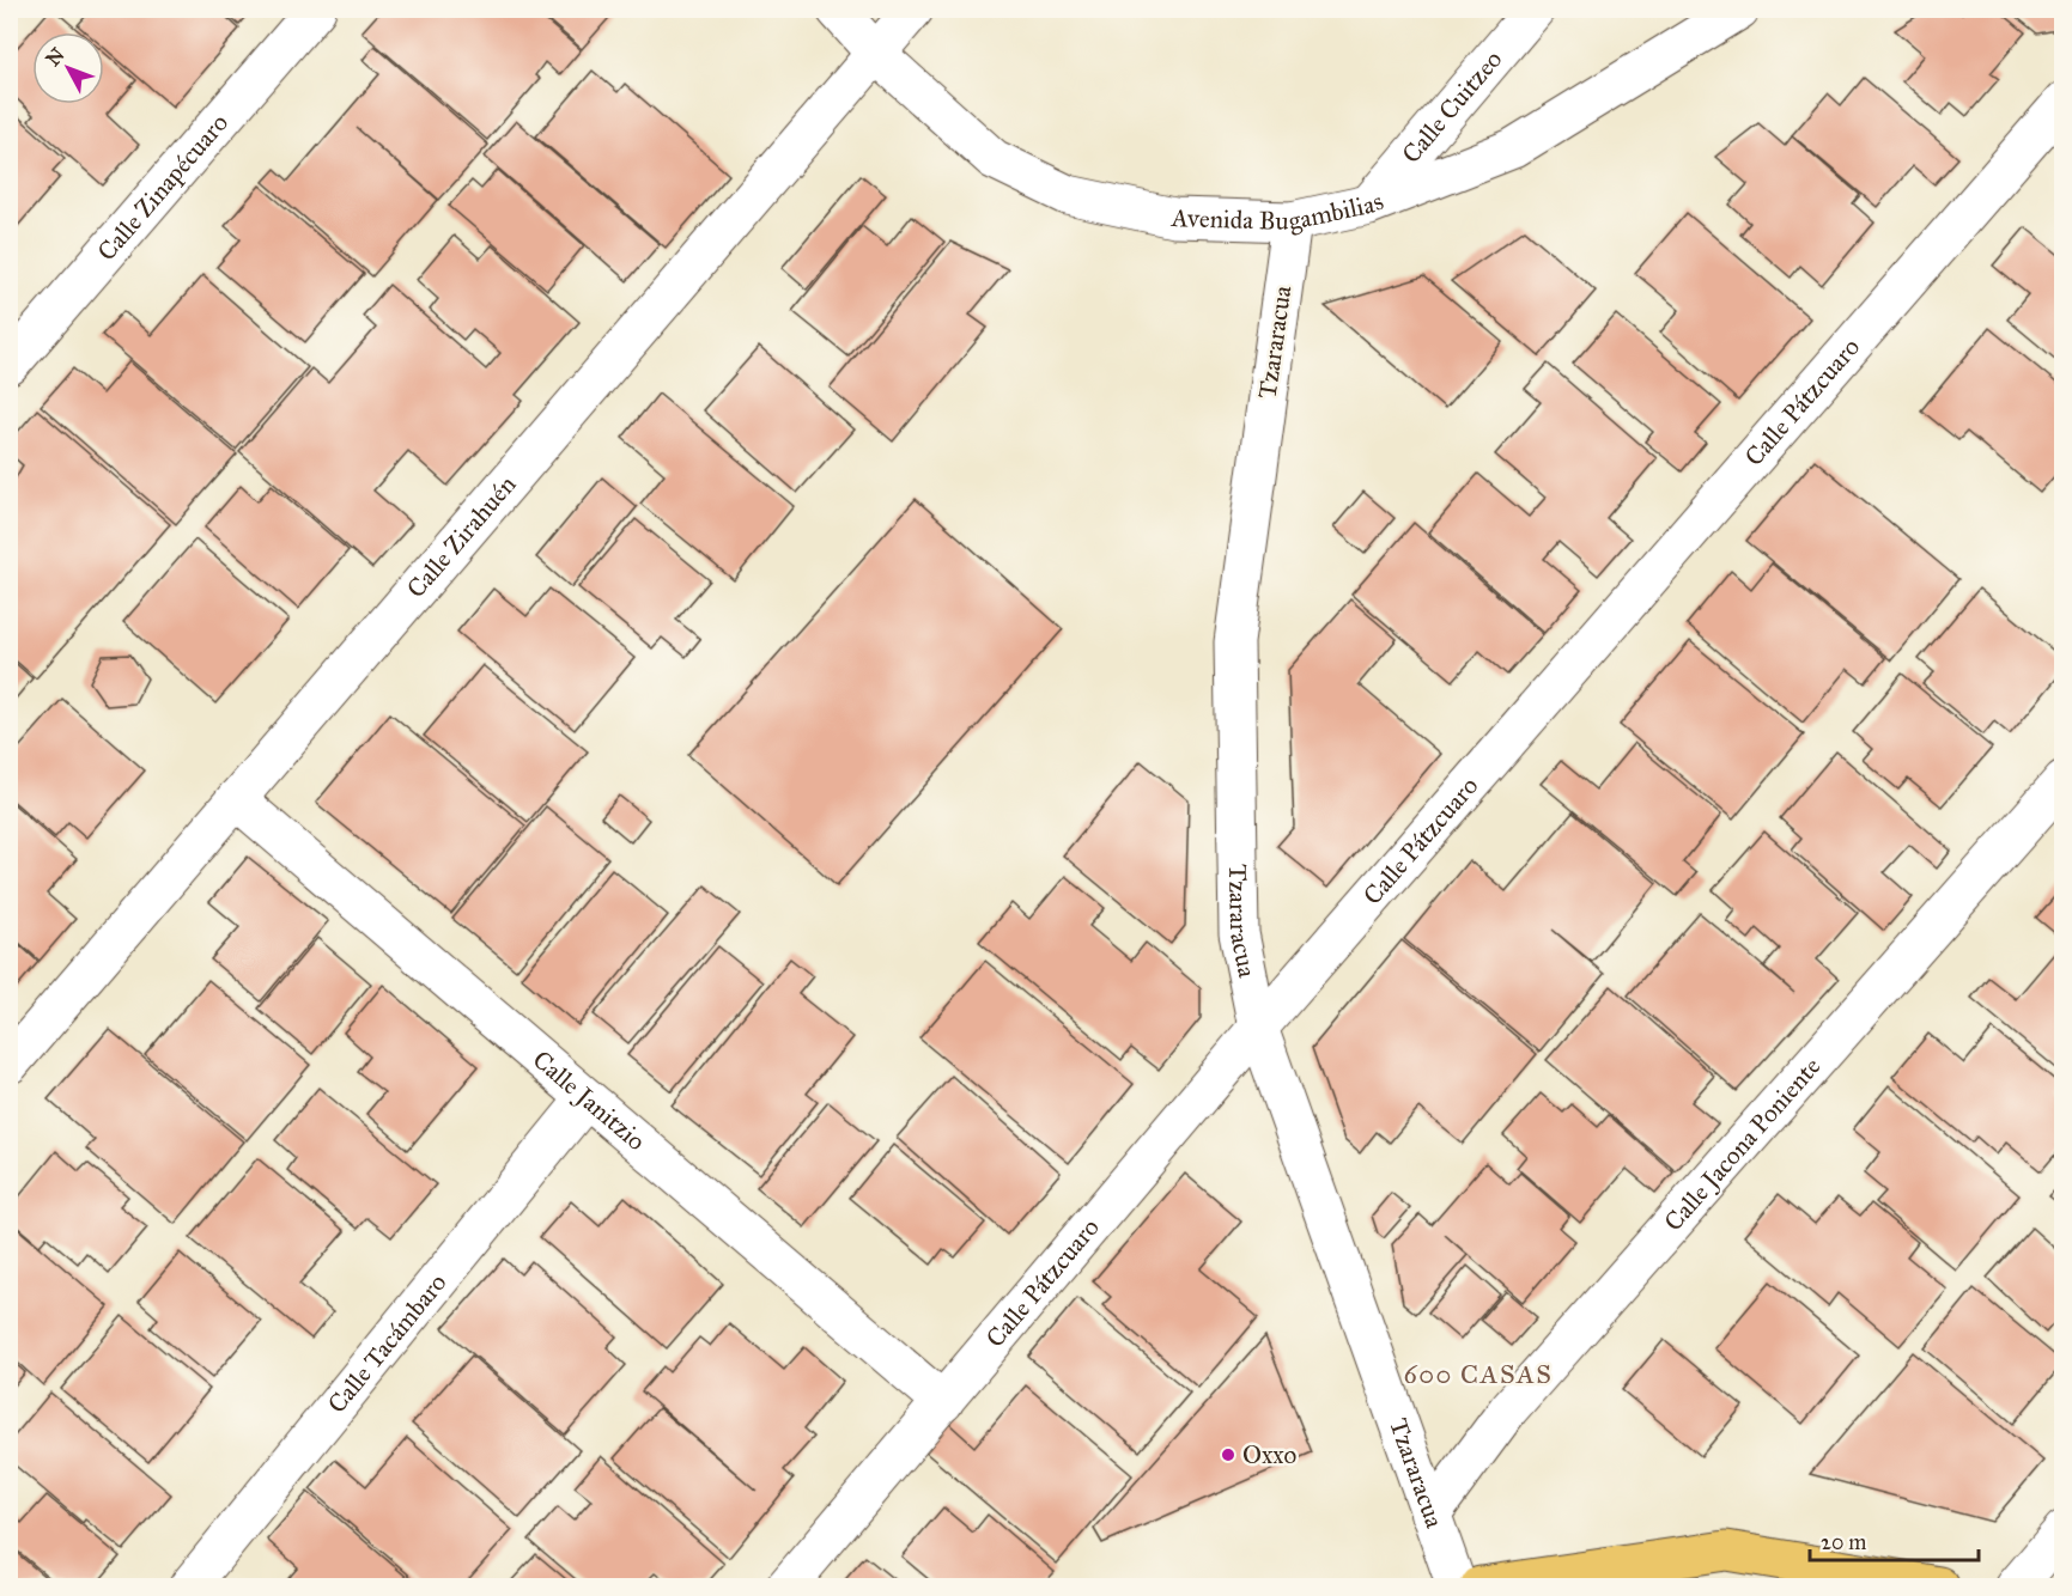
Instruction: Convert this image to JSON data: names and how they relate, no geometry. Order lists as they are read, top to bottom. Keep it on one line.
{"streets":{"street":["Calle Cuitzeo","Calle Zinapécuaro","Avenida Bugambilias","Tzararacua","Calle Pátzcuaro","Calle Zirahuén","Calle Janitzio","Calle Jacona Poniente","Calle Tacámbaro"]},"crossings":[["Calle Cuitzeo","Avenida Bugambilias"],["Avenida Bugambilias","Tzararacua"],["Avenida Bugambilias","Calle Zirahuén"],["Tzararacua","Calle Pátzcuaro"],["Tzararacua","Calle Jacona Poniente"],["Calle Pátzcuaro","Calle Janitzio"],["Calle Zirahuén","Calle Janitzio"],["Calle Janitzio","Calle Tacámbaro"]],"districts":["600 CASAS"],"places":["Oxxo"],"scale_bar":"20 m","north":"top left"}
